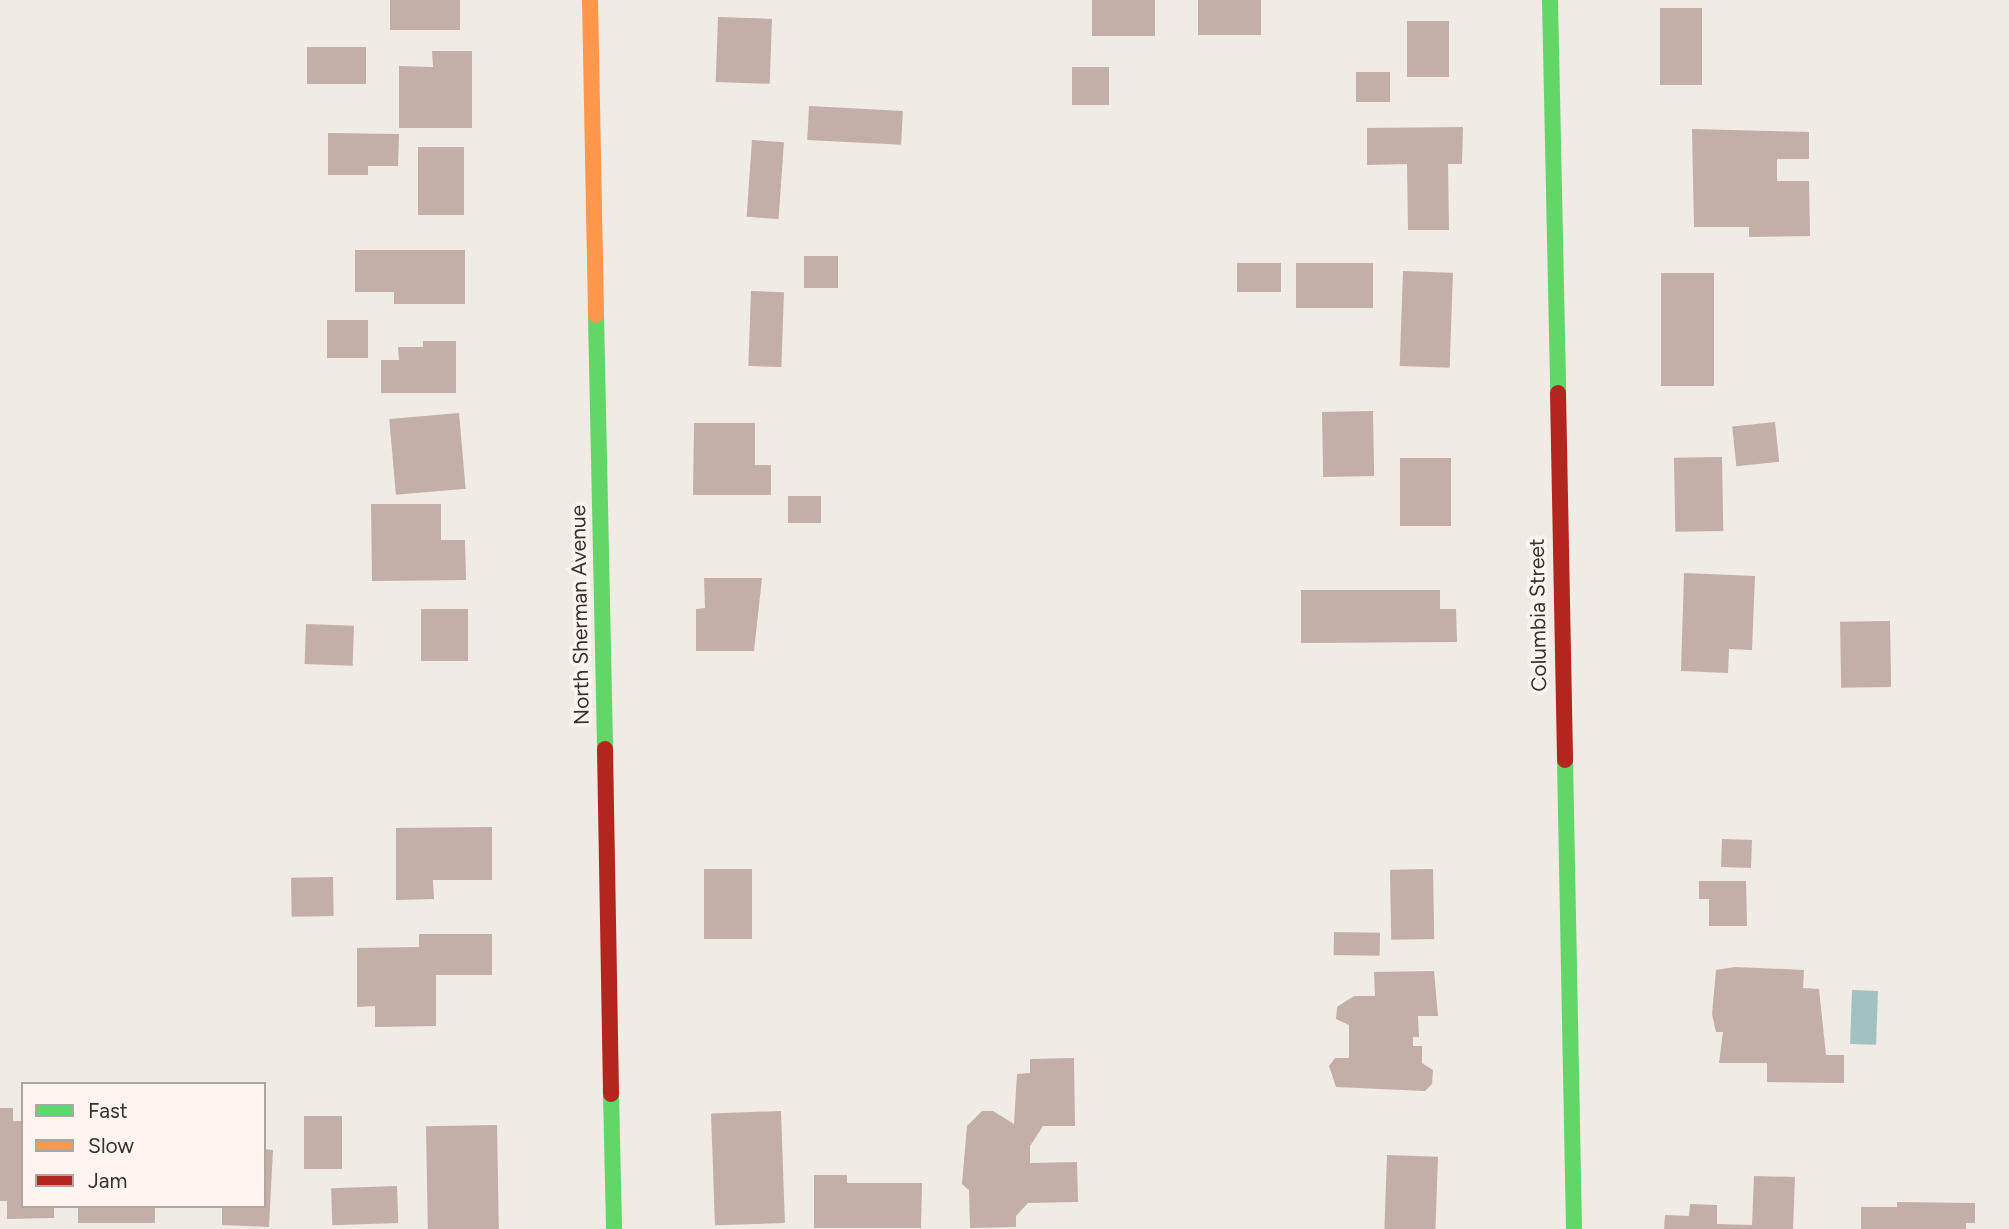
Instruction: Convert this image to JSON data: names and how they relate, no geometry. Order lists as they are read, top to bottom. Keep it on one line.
{"streets":{"street":["North Sherman Avenue","Columbia Street"]},"legend":["Fast","Slow","Jam"]}
